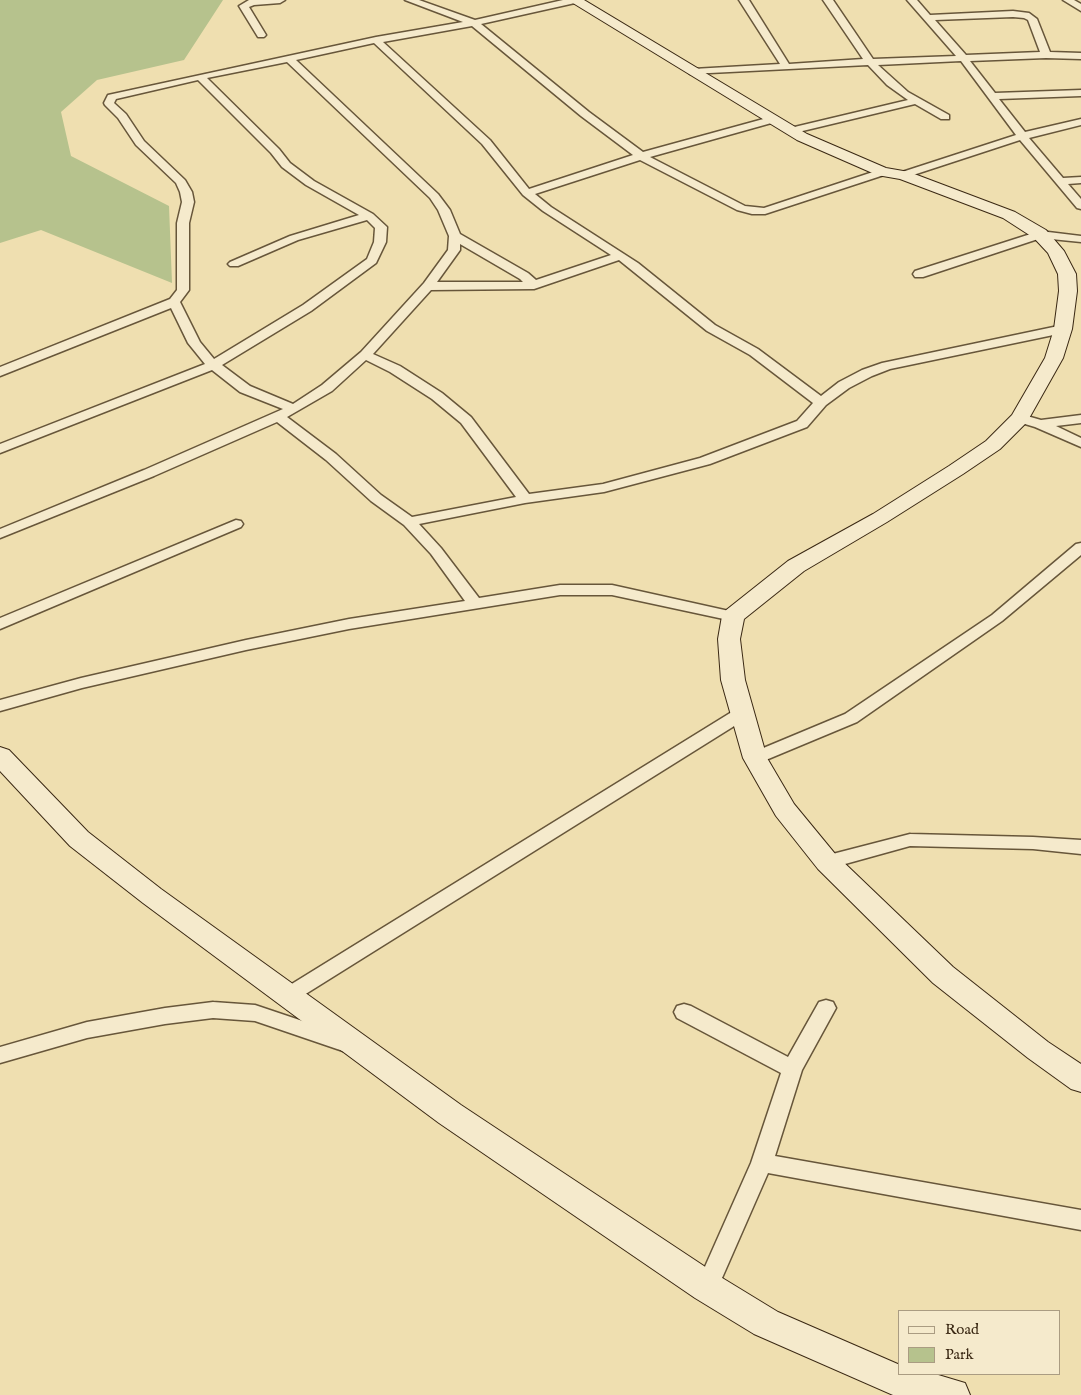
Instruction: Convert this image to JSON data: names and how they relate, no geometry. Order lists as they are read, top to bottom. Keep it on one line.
{"legend":["Road","Park"]}
